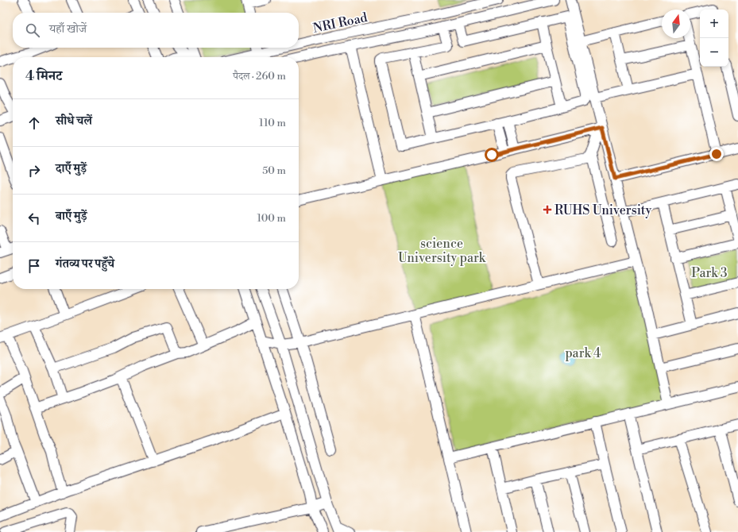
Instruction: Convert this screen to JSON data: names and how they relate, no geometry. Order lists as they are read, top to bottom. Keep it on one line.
{"streets":{"street":["NRI Road"]},"parks":["science University park","Park 3","park 4"],"places":{"health":["RUHS University"]},"north":"top","page":{"map_buttons":["+","−"],"search":"यहाँ खोजें","heading":["4 मिनट","पैदल · 260 m"],"list":[["सीधे चलें","110 m"],["दाएँ मुड़ें","50 m"],["बाएँ मुड़ें","100 m"],"गंतव्य पर पहुँचे"]}}
